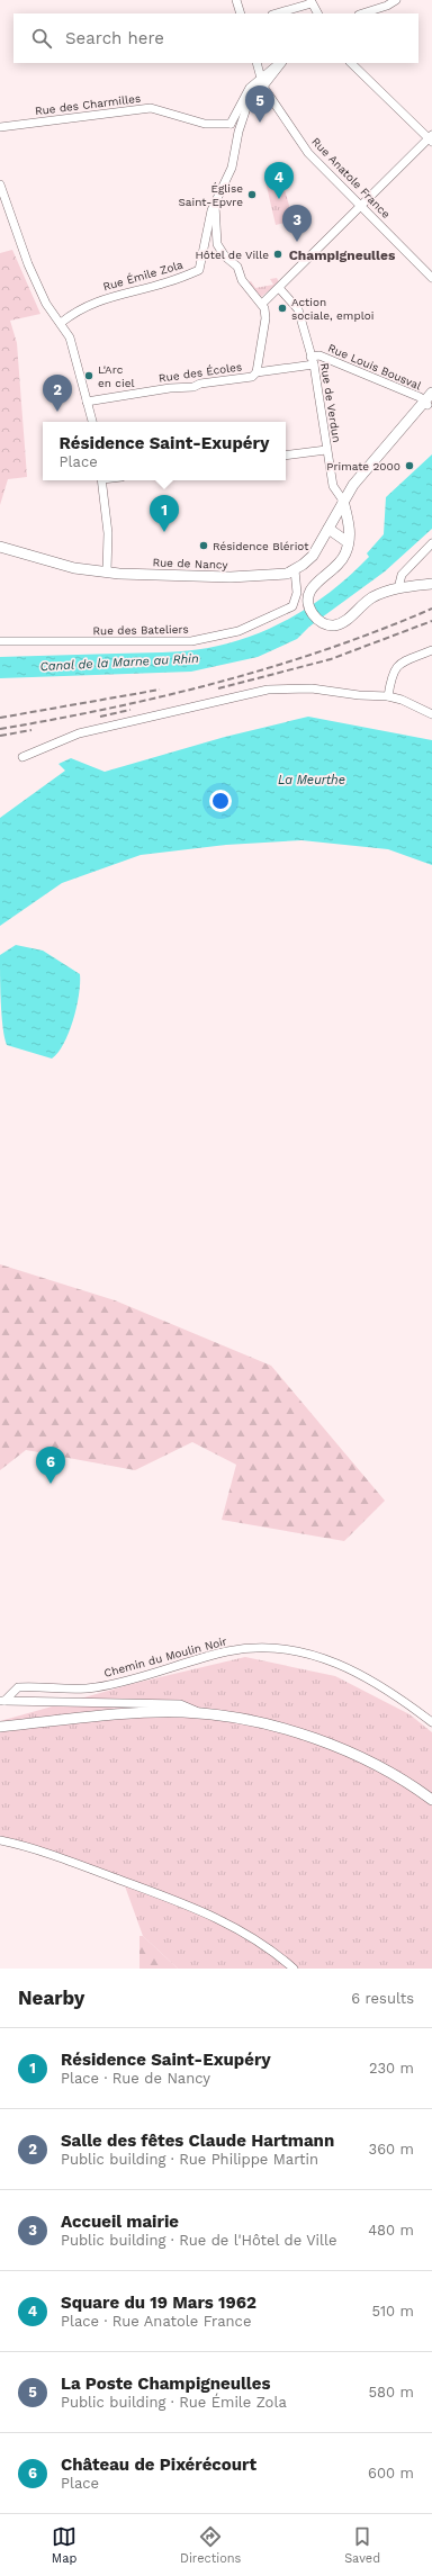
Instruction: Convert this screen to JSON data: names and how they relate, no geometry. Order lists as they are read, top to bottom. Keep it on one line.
{"streets":{"main road":["Rue de Nancy"],"street":["Rue des Charmilles","Rue Anatole France","Rue Émile Zola","Rue Louis Bousval","Rue des Écoles","Rue de Verdun","Rue des Bateliers","Chemin du Moulin Noir"]},"crossings":[["Rue des Charmilles","Rue Émile Zola"],["Rue Anatole France","Rue Émile Zola"],["Rue Louis Bousval","Rue des Écoles"],["Rue Louis Bousval","Rue de Verdun"],["Rue Louis Bousval","Rue de Nancy"],["Rue des Écoles","Rue de Verdun"],["Rue de Verdun","Rue de Nancy"],["Rue de Nancy","Rue des Bateliers"]],"districts":["Champigneulles"],"water":["Canal de la Marne au Rhin","La Meurthe"],"places":["Église Saint-Epvre","Hôtel de Ville","Action sociale, emploi","L'Arc en ciel","Primate 2000","Résidence Blériot"],"page":{"search":"Search here","pins":["5","4","3","2","1","6"],"popup":["Résidence Saint-Exupéry","Place"],"heading":["Nearby","6 results"],"list":[{"mark":"1","name":"Résidence Saint-Exupéry","note":"Place · Rue de Nancy","value":"230 m"},{"mark":"2","name":"Salle des fêtes Claude Hartmann","note":"Public building · Rue Philippe Martin","value":"360 m"},{"mark":"3","name":"Accueil mairie","note":"Public building · Rue de l'Hôtel de Ville","value":"480 m"},{"mark":"4","name":"Square du 19 Mars 1962","note":"Place · Rue Anatole France","value":"510 m"},{"mark":"5","name":"La Poste Champigneulles","note":"Public building · Rue Émile Zola","value":"580 m"},{"mark":"6","name":"Château de Pixérécourt","note":"Place","value":"600 m"}],"nav":["Map","Directions","Saved"]}}
